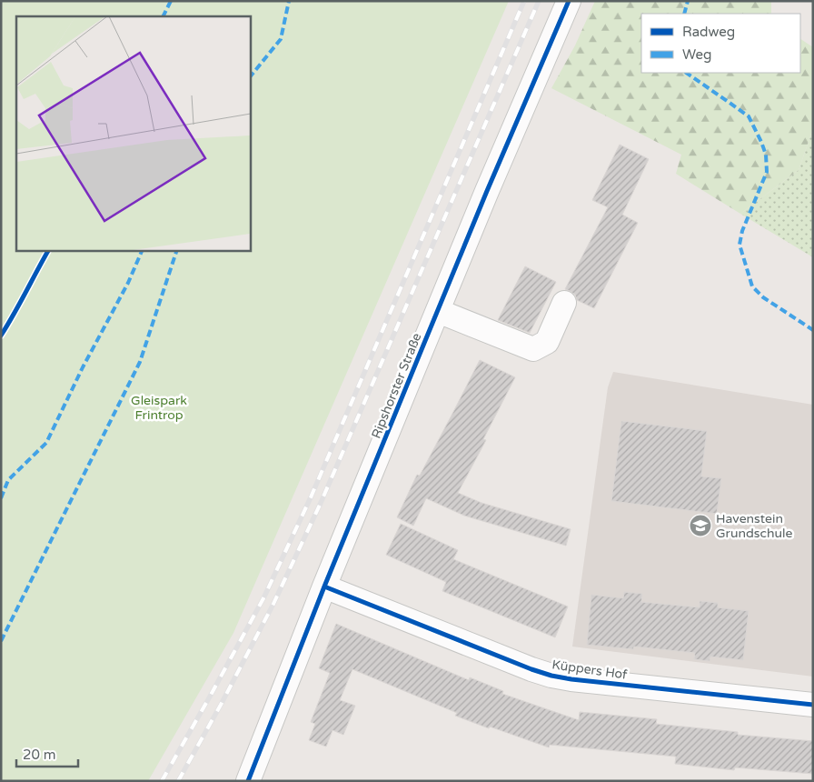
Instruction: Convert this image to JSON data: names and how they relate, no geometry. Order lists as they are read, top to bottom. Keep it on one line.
{"streets":{"street":["Ripshorster Straße","Küppers Hof"]},"crossings":[["Ripshorster Straße","Küppers Hof"]],"parks":["Gleispark Frintrop"],"places":{"school or university":["Havenstein Grundschule"]},"legend":["Radweg","Weg"],"scale_bar":"20 m"}
